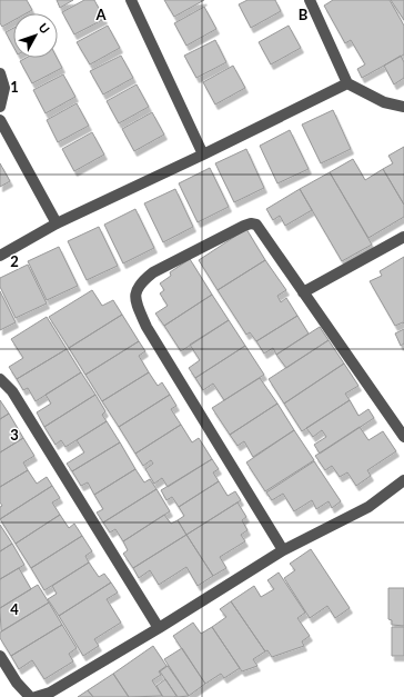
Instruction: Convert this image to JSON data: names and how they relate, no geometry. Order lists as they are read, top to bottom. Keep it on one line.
{"north":"top right","grid":{"columns":["A","B"],"rows":["1","2","3","4"]}}
